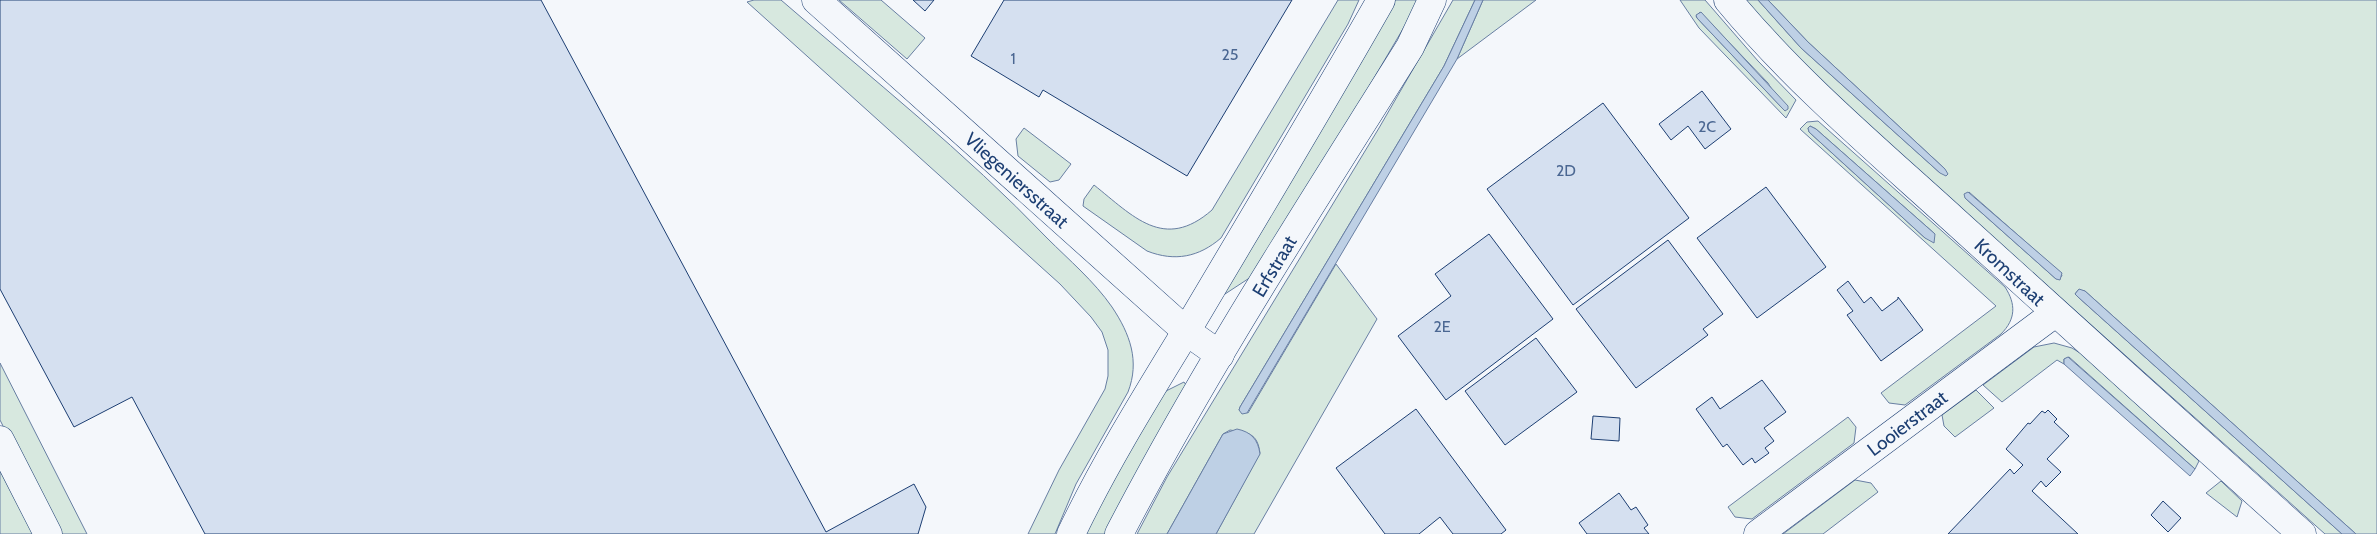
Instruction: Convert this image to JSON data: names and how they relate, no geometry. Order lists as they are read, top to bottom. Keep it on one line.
{"streets":{"street":["Vliegeniersstraat","Erfstraat","Kromstraat","Looierstraat"]},"crossings":[["Vliegeniersstraat","Erfstraat"],["Kromstraat","Looierstraat"]],"house_numbers":["25","1","2C","2D","2E"]}
